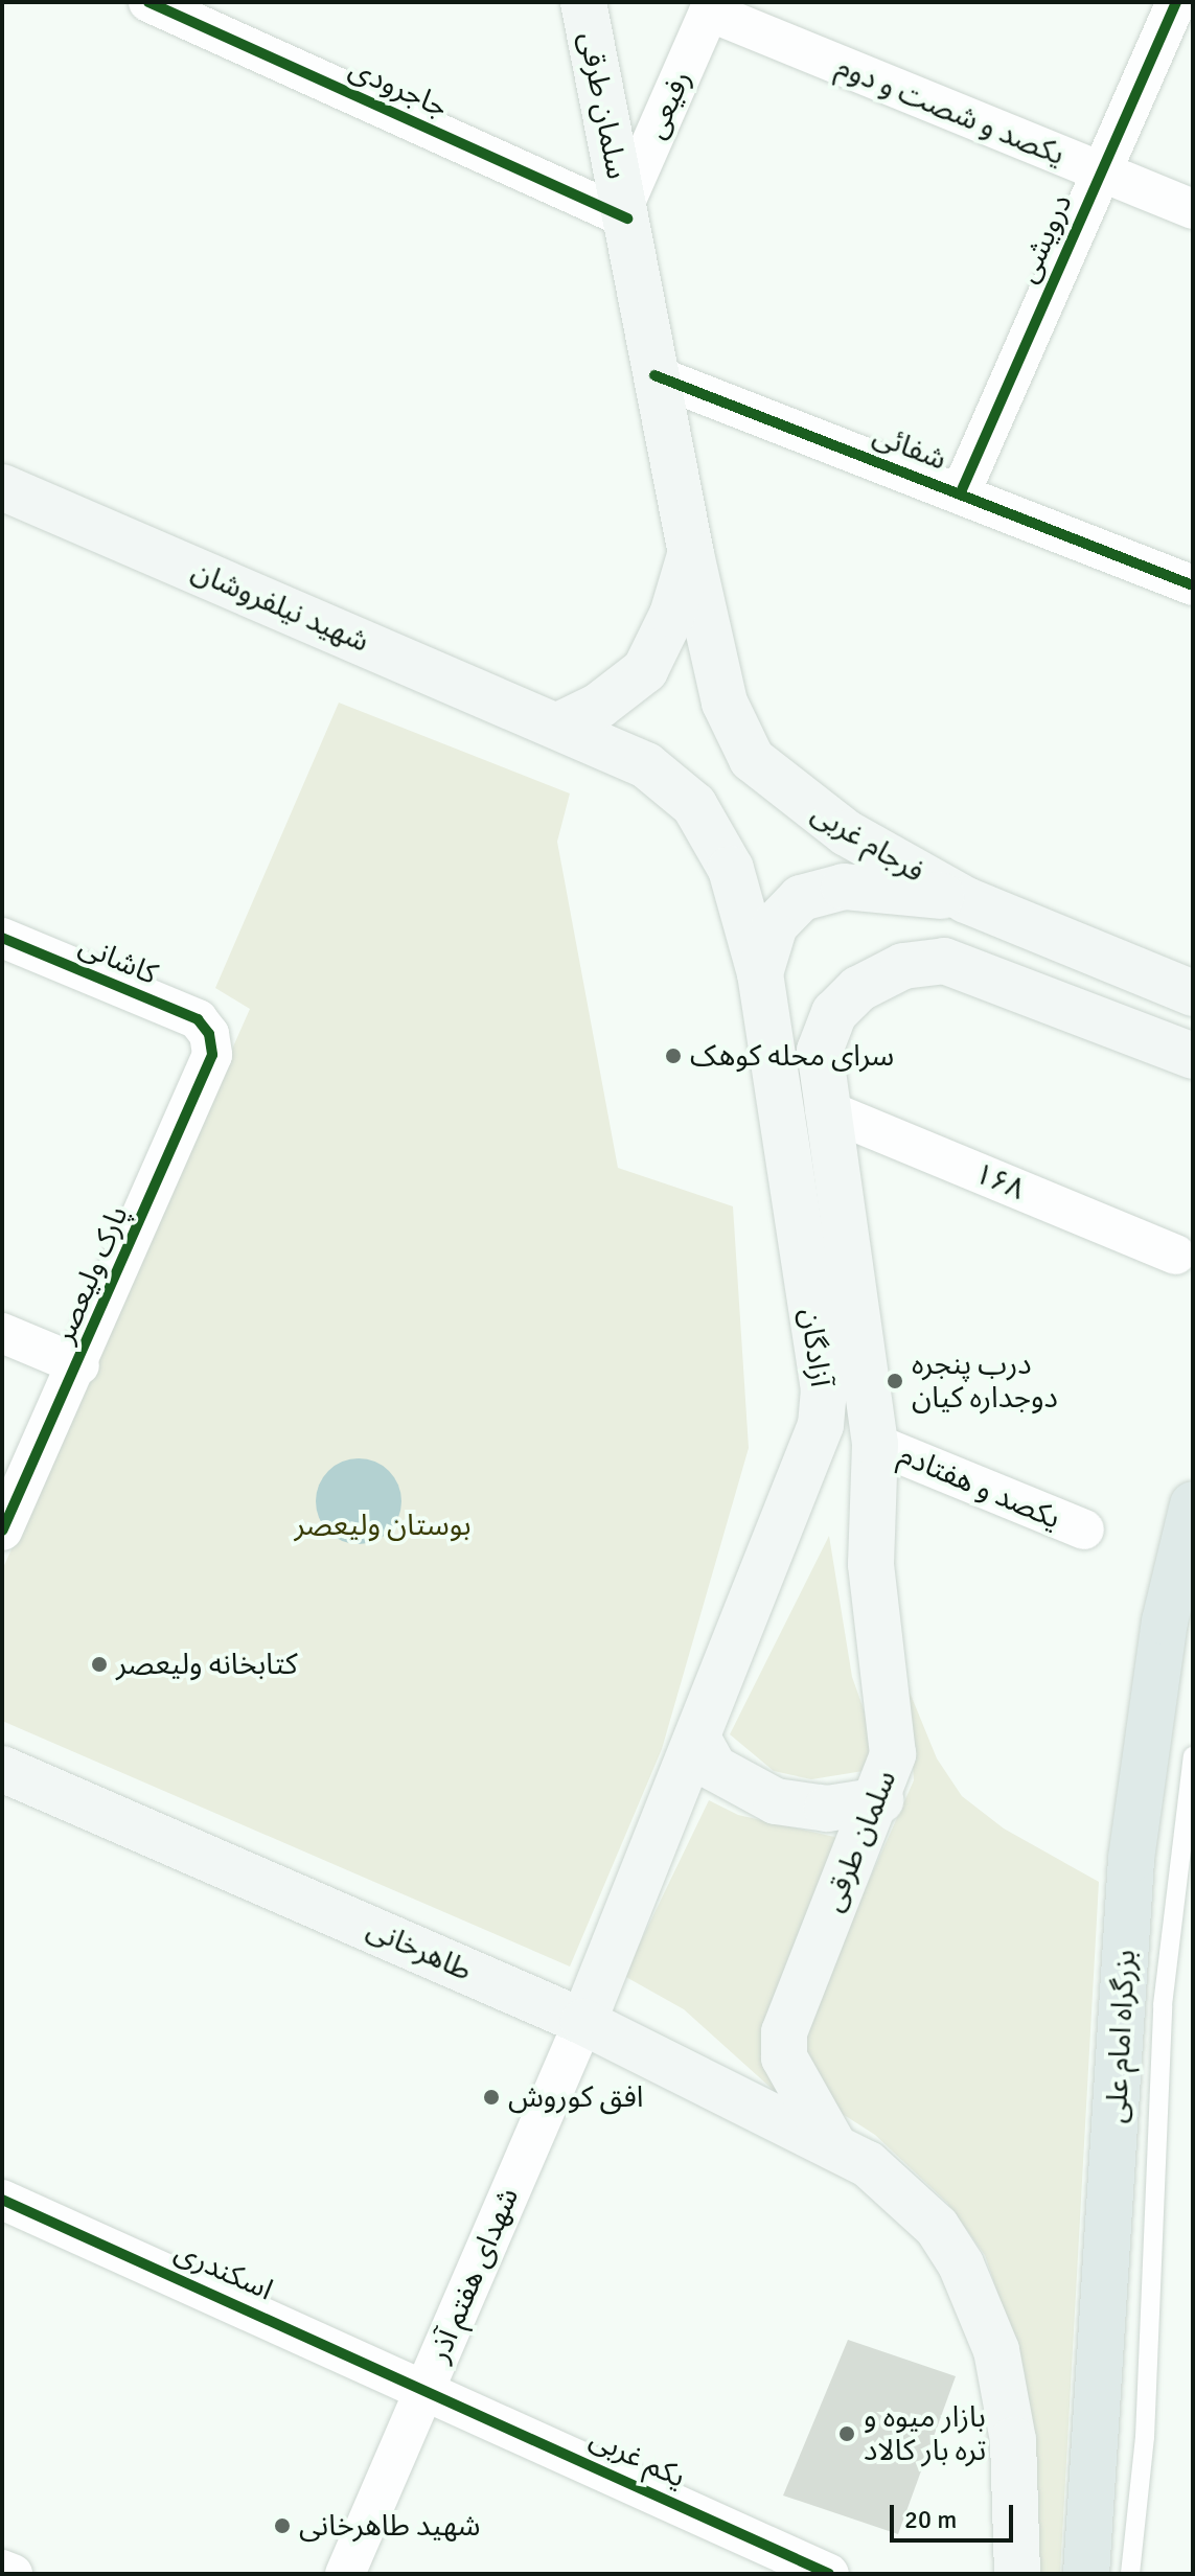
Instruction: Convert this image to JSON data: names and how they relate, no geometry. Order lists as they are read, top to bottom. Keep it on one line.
{"streets":{"highway":["بزرگراه امام علی"],"main road":["سلمان طرقی","شهید نیلفروشان","فرجام غربی","آزادگان","طاهرخانی"],"street":["جاجرودی","رفیعی","یکصد و شصت و دوم","درویشی","شفائی","کاشانی","۱۶۸","پارک ولیعصر","یکصد و هفتادم","اسکندری","شهدای هفتم آذر","یکم غربی"]},"crossings":[["جاجرودی","رفیعی"],["جاجرودی","سلمان طرقی"],["رفیعی","سلمان طرقی"],["رفیعی","یکصد و شصت و دوم"],["سلمان طرقی","شفائی"],["سلمان طرقی","فرجام غربی"],["سلمان طرقی","۱۶۸"],["سلمان طرقی","یکصد و هفتادم"],["سلمان طرقی","طاهرخانی"],["یکصد و شصت و دوم","درویشی"],["درویشی","شفائی"],["شهید نیلفروشان","آزادگان"],["کاشانی","پارک ولیعصر"],["آزادگان","طاهرخانی"],["آزادگان","شهدای هفتم آذر"],["طاهرخانی","شهدای هفتم آذر"],["اسکندری","شهدای هفتم آذر"],["اسکندری","یکم غربی"],["شهدای هفتم آذر","یکم غربی"]],"parks":["بوستان ولیعصر"],"places":["سرای محله کوهک","درب پنجره دوجداره کیان","کتابخانه ولیعصر","افق کوروش","بازار میوه و تره بار کالاد","شهید طاهرخانی"],"scale_bar":"20 m"}
